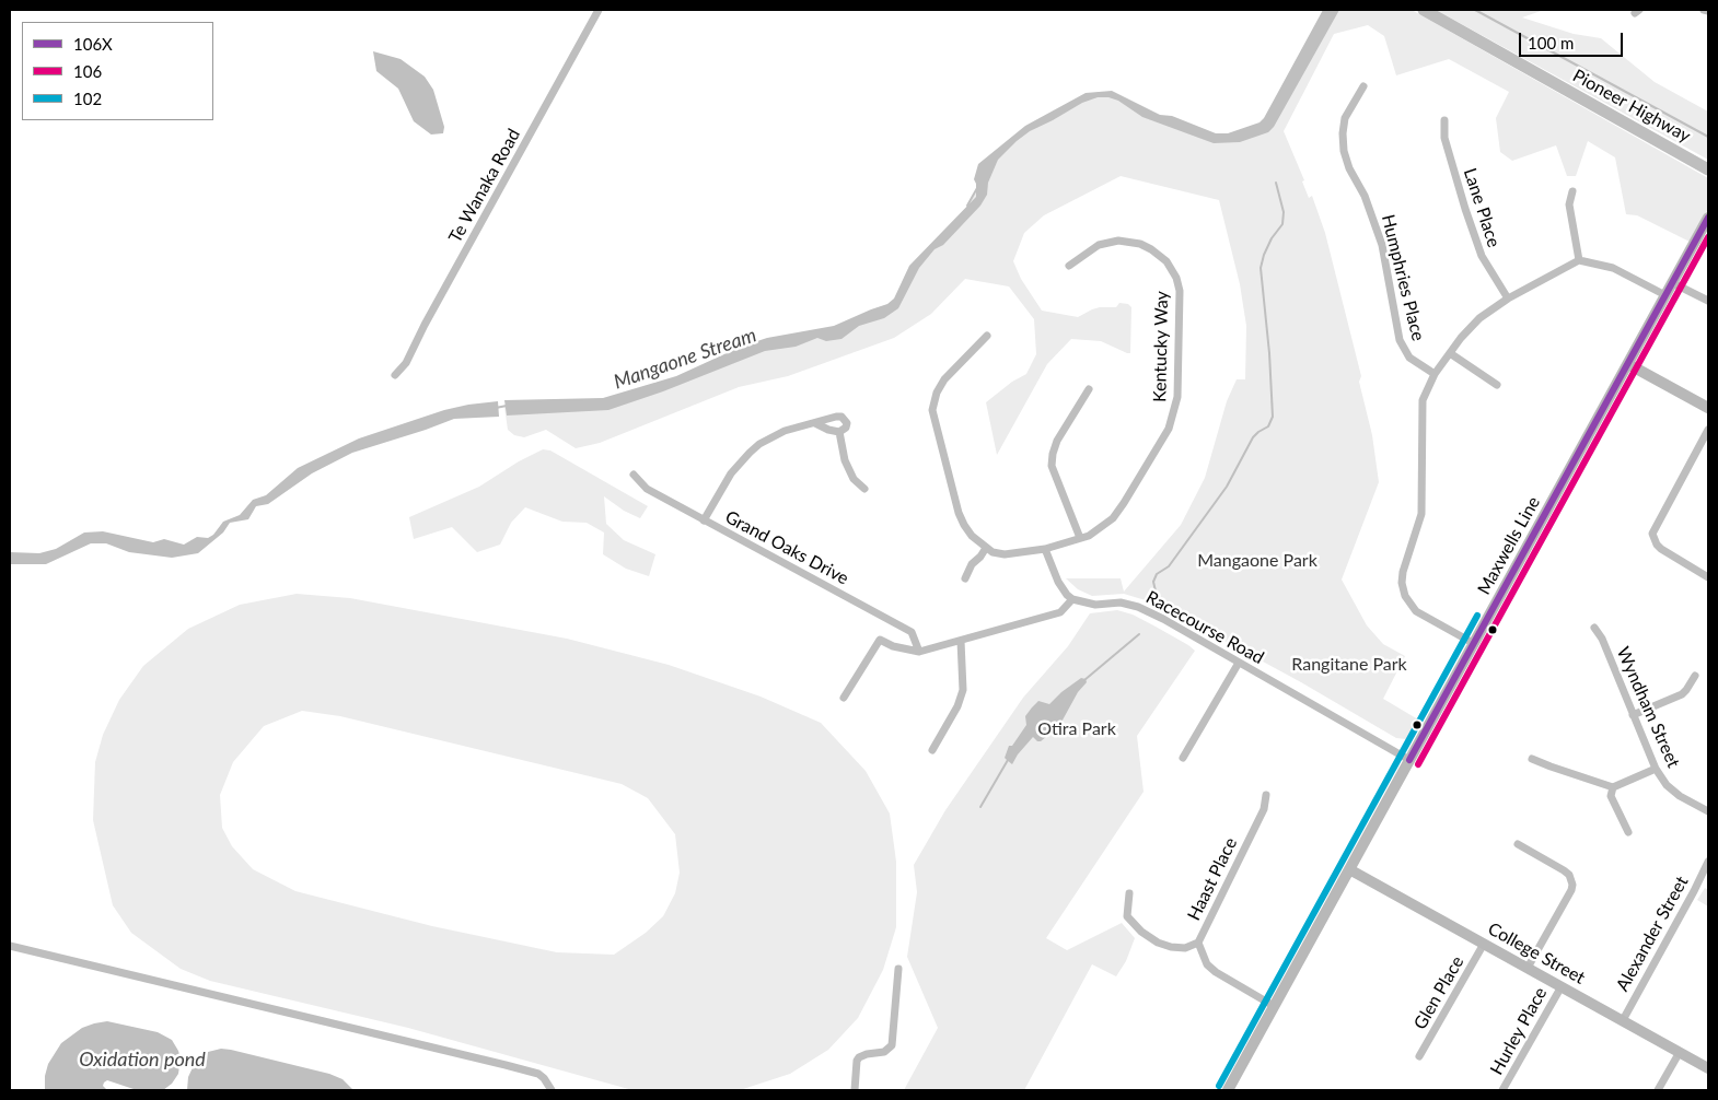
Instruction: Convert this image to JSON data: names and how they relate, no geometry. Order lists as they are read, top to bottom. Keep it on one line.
{"streets":{"main road":["Pioneer Highway","Maxwells Line","College Street"],"street":["Te Wanaka Road","Lane Place","Humphries Place","Kentucky Way","Grand Oaks Drive","Racecourse Road","Wyndham Street","Haast Place","Alexander Street","Glen Place","Hurley Place"]},"crossings":[["Maxwells Line","Racecourse Road"],["Maxwells Line","Haast Place"],["Maxwells Line","College Street"],["Alexander Street","College Street"],["College Street","Glen Place"],["College Street","Hurley Place"]],"water":["Mangaone Stream","Oxidation pond"],"parks":["Mangaone Park","Rangitane Park","Otira Park"],"lines":["transit line 106X","transit line 106","transit line 102"],"legend":["106X","106","102"],"scale_bar":"100 m"}
